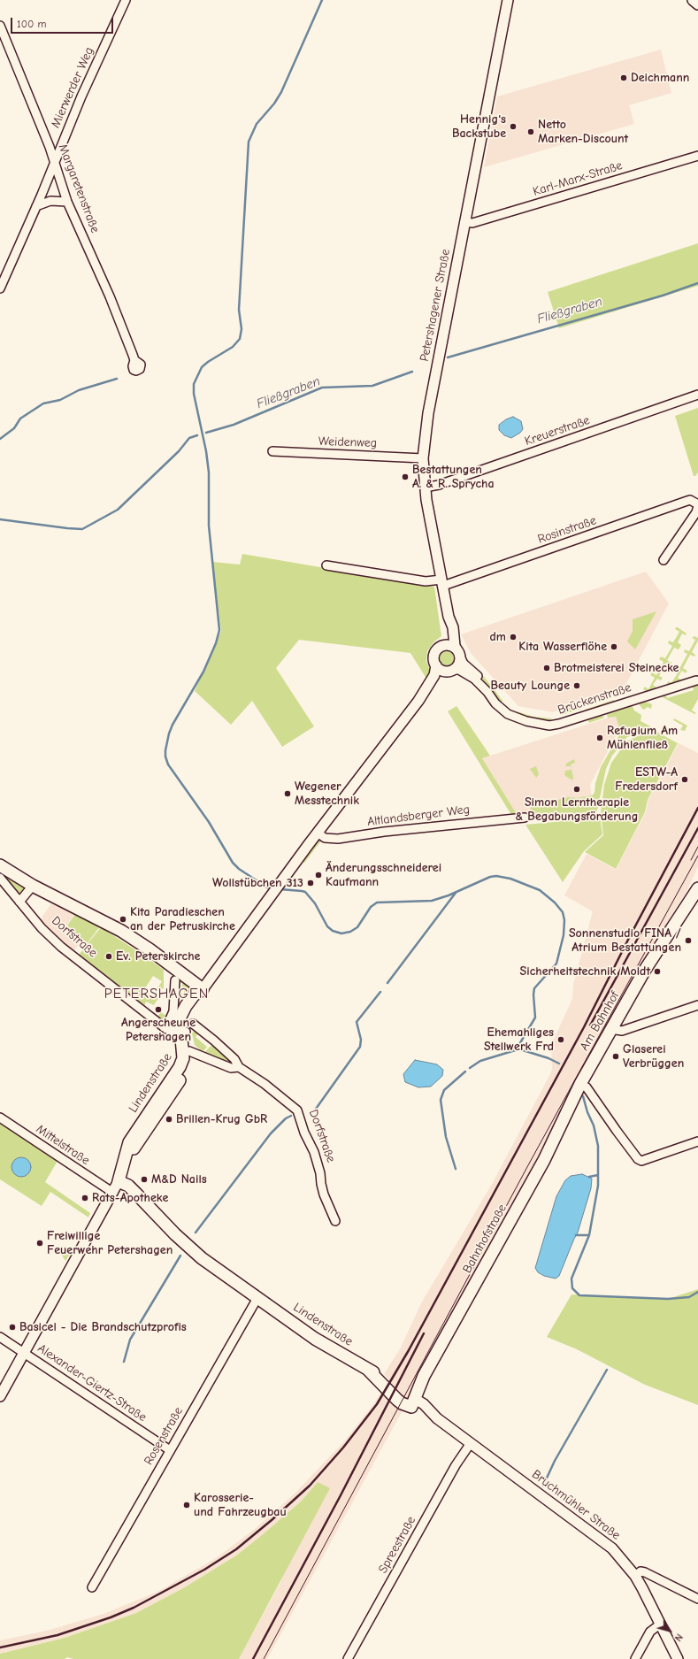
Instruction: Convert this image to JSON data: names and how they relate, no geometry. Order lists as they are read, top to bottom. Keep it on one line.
{"streets":{"main road":["Dorfstraße","Am Bahnhof","Lindenstraße","Bahnhofstraße"],"street":["Mierwerder Weg","Karl-Marx-Straße","Margaretenstraße","Petershagener Straße","Kreuerstraße","Weidenweg","Rosinstraße","Brückenstraße","Altlandsberger Weg","Mittelstraße","Alexander-Giertz-Straße","Rosenstraße","Bruchmühler Straße","Spreestraße"]},"crossings":[["Mierwerder Weg","Margaretenstraße"],["Karl-Marx-Straße","Petershagener Straße"],["Petershagener Straße","Kreuerstraße"],["Petershagener Straße","Weidenweg"],["Petershagener Straße","Rosinstraße"],["Petershagener Straße","Brückenstraße"],["Petershagener Straße","Altlandsberger Weg"],["Petershagener Straße","Dorfstraße"],["Petershagener Straße","Lindenstraße"],["Dorfstraße","Lindenstraße"],["Am Bahnhof","Bahnhofstraße"],["Lindenstraße","Bahnhofstraße"],["Lindenstraße","Rosenstraße"],["Lindenstraße","Bruchmühler Straße"],["Bahnhofstraße","Bruchmühler Straße"],["Alexander-Giertz-Straße","Rosenstraße"],["Bruchmühler Straße","Spreestraße"]],"districts":["PETERSHAGEN"],"water":["Fließgraben"],"places":["Deichmann","Hennig's Backstube","Netto Marken-Discount","Bestattungen A. & R. Sprycha","dm","Kita Wasserflöhe","Brotmeisterei Steinecke","Beauty Lounge","Refugium Am Mühlenfließ","ESTW-A Fredersdorf","Simon Lerntherapie & Begabungsförderung","Wegener Messtechnik","Änderungsschneiderei Kaufmann","Wollstübchen 313","Kita Paradieschen an der Petruskirche","Sonnenstudio FINA / Atrium Bestattungen","Ev. Peterskirche","Sicherheitstechnik Moldt","Angerscheune Petershagen","Ehemahliges Stellwerk Frd","Glaserei Verbrüggen","Brillen-Krug GbR","M&D Nails","Rats-Apotheke","Freiwillige Feuerwehr Petershagen","Basicel - Die Brandschutzprofis","Karosserie- und Fahrzeugbau"],"scale_bar":"100 m","north":"bottom right"}
